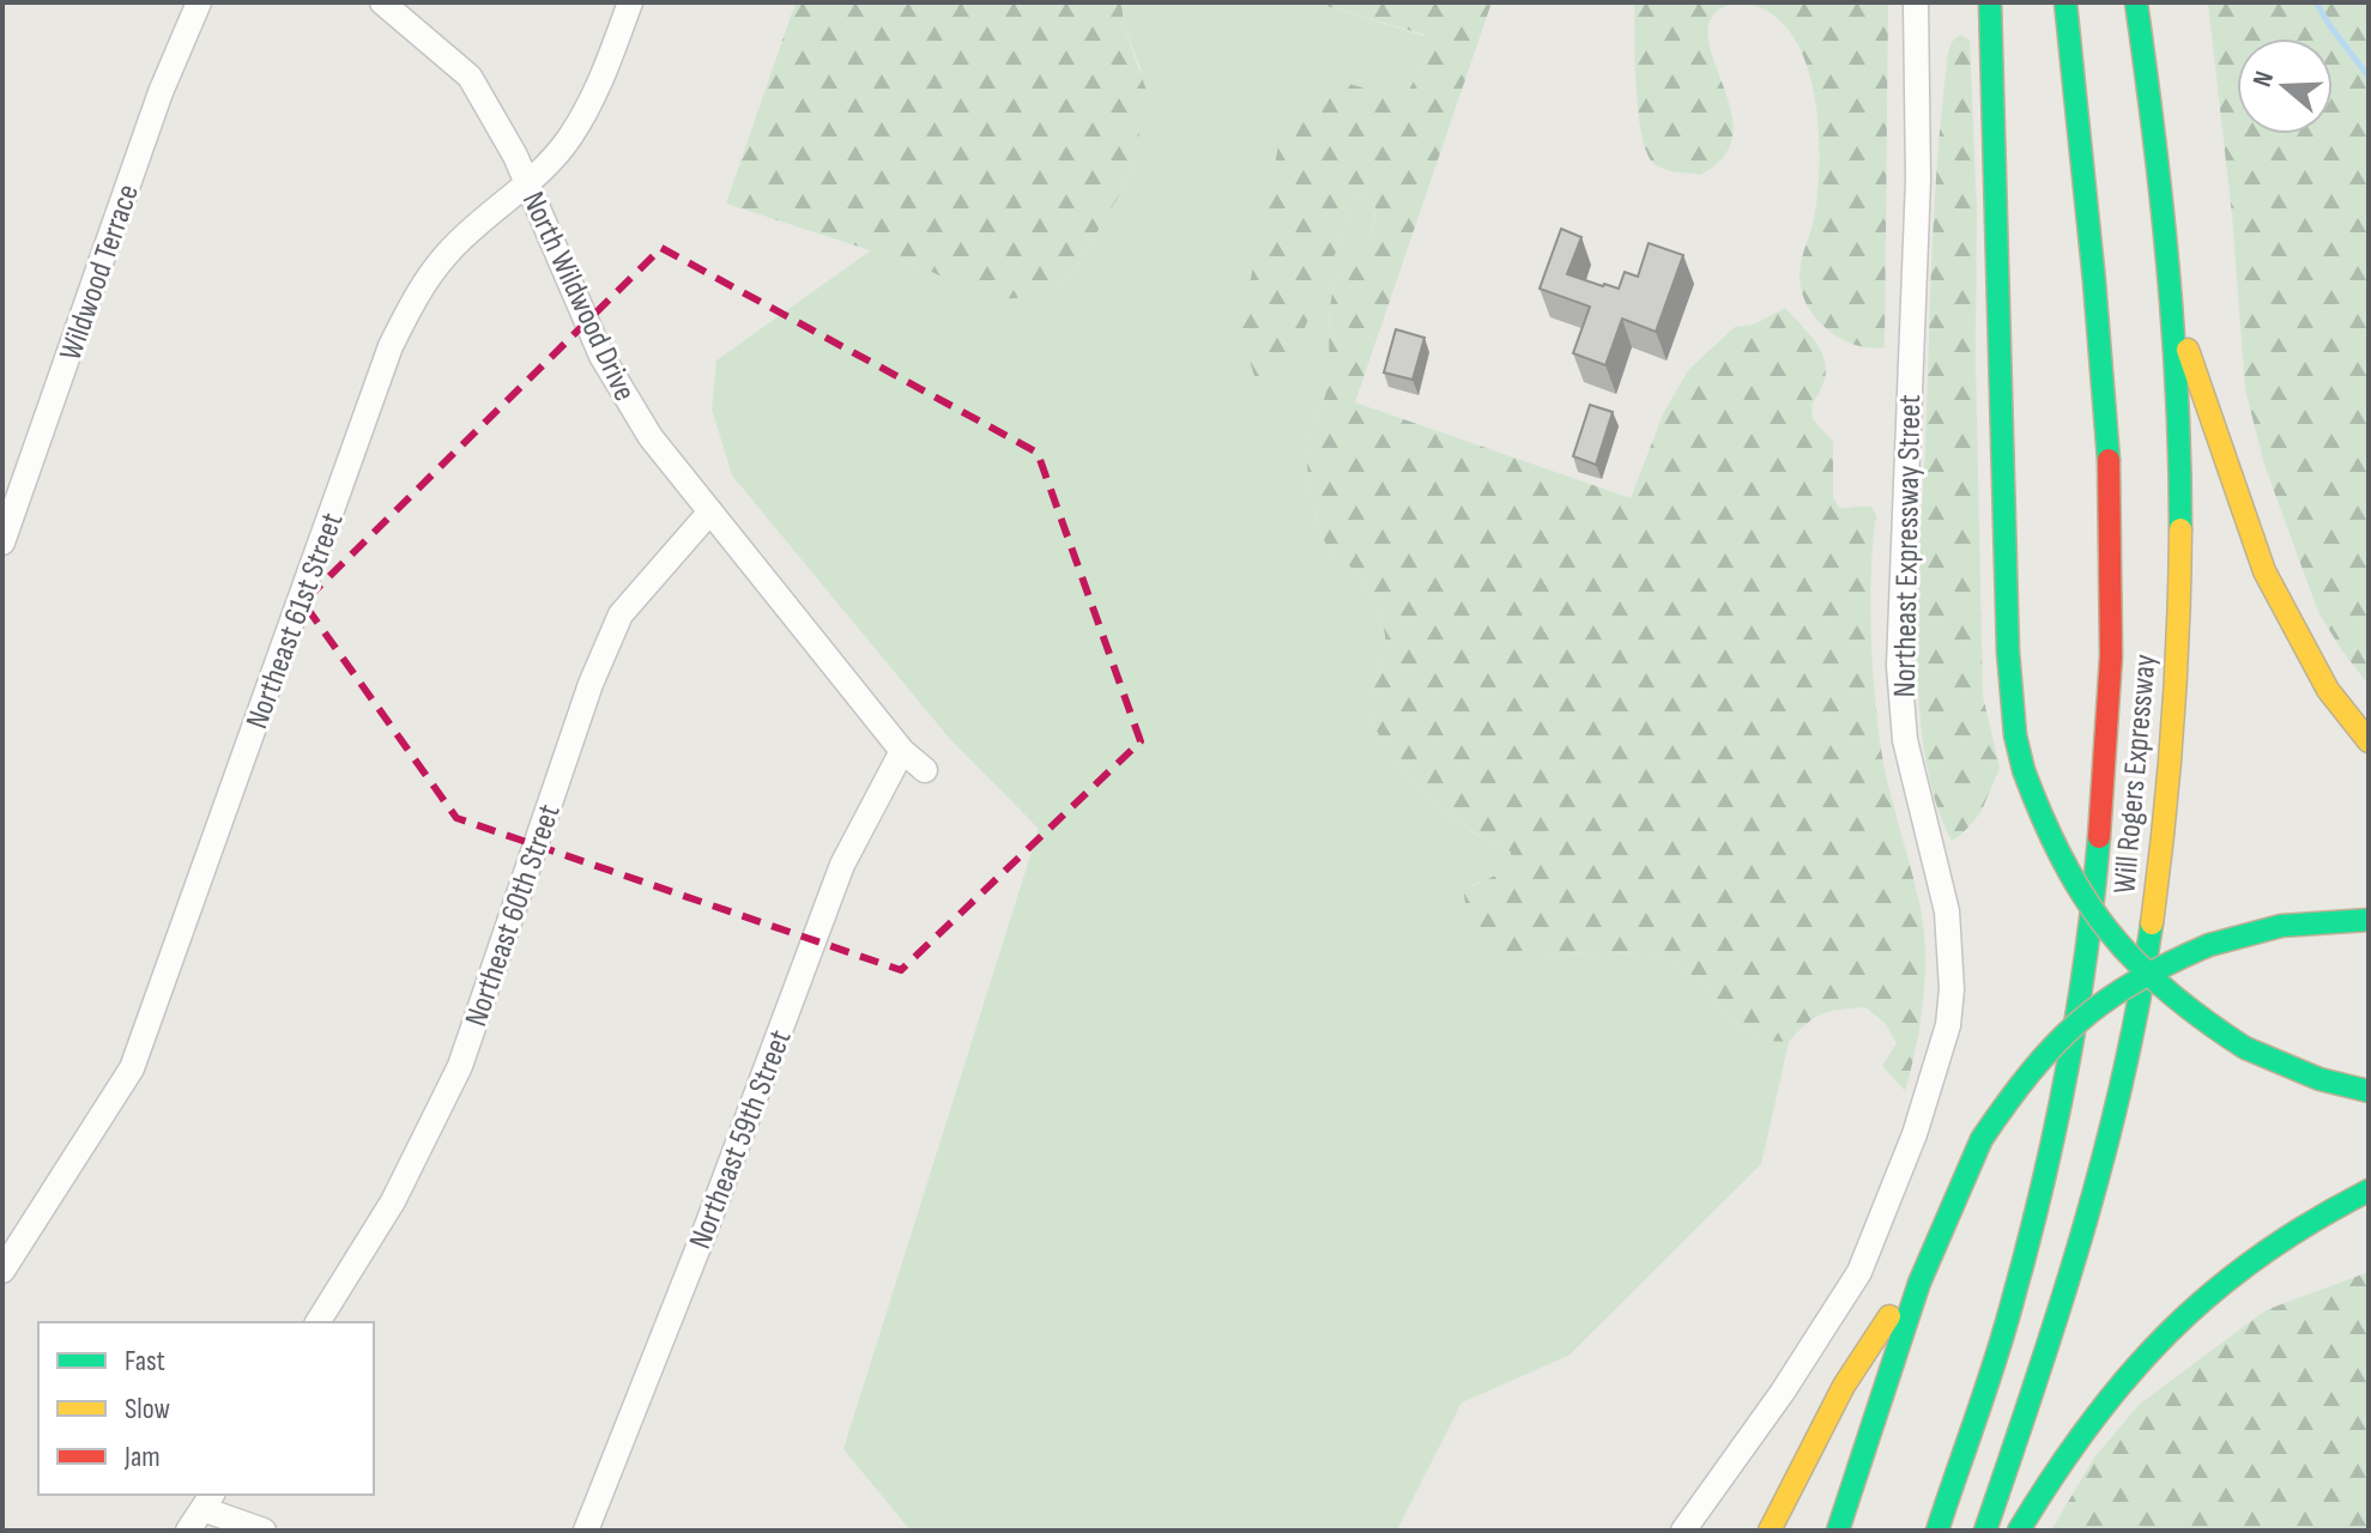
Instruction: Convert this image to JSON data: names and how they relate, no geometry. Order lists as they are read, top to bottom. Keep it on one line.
{"streets":{"highway":["Will Rogers Expressway"],"street":["Wildwood Terrace","North Wildwood Drive","Northeast Expressway Street","Northeast 61st Street","Northeast 60th Street","Northeast 59th Street"]},"crossings":[["North Wildwood Drive","Northeast 61st Street"],["North Wildwood Drive","Northeast 60th Street"],["North Wildwood Drive","Northeast 59th Street"]],"legend":["Fast","Slow","Jam"],"north":"left"}
